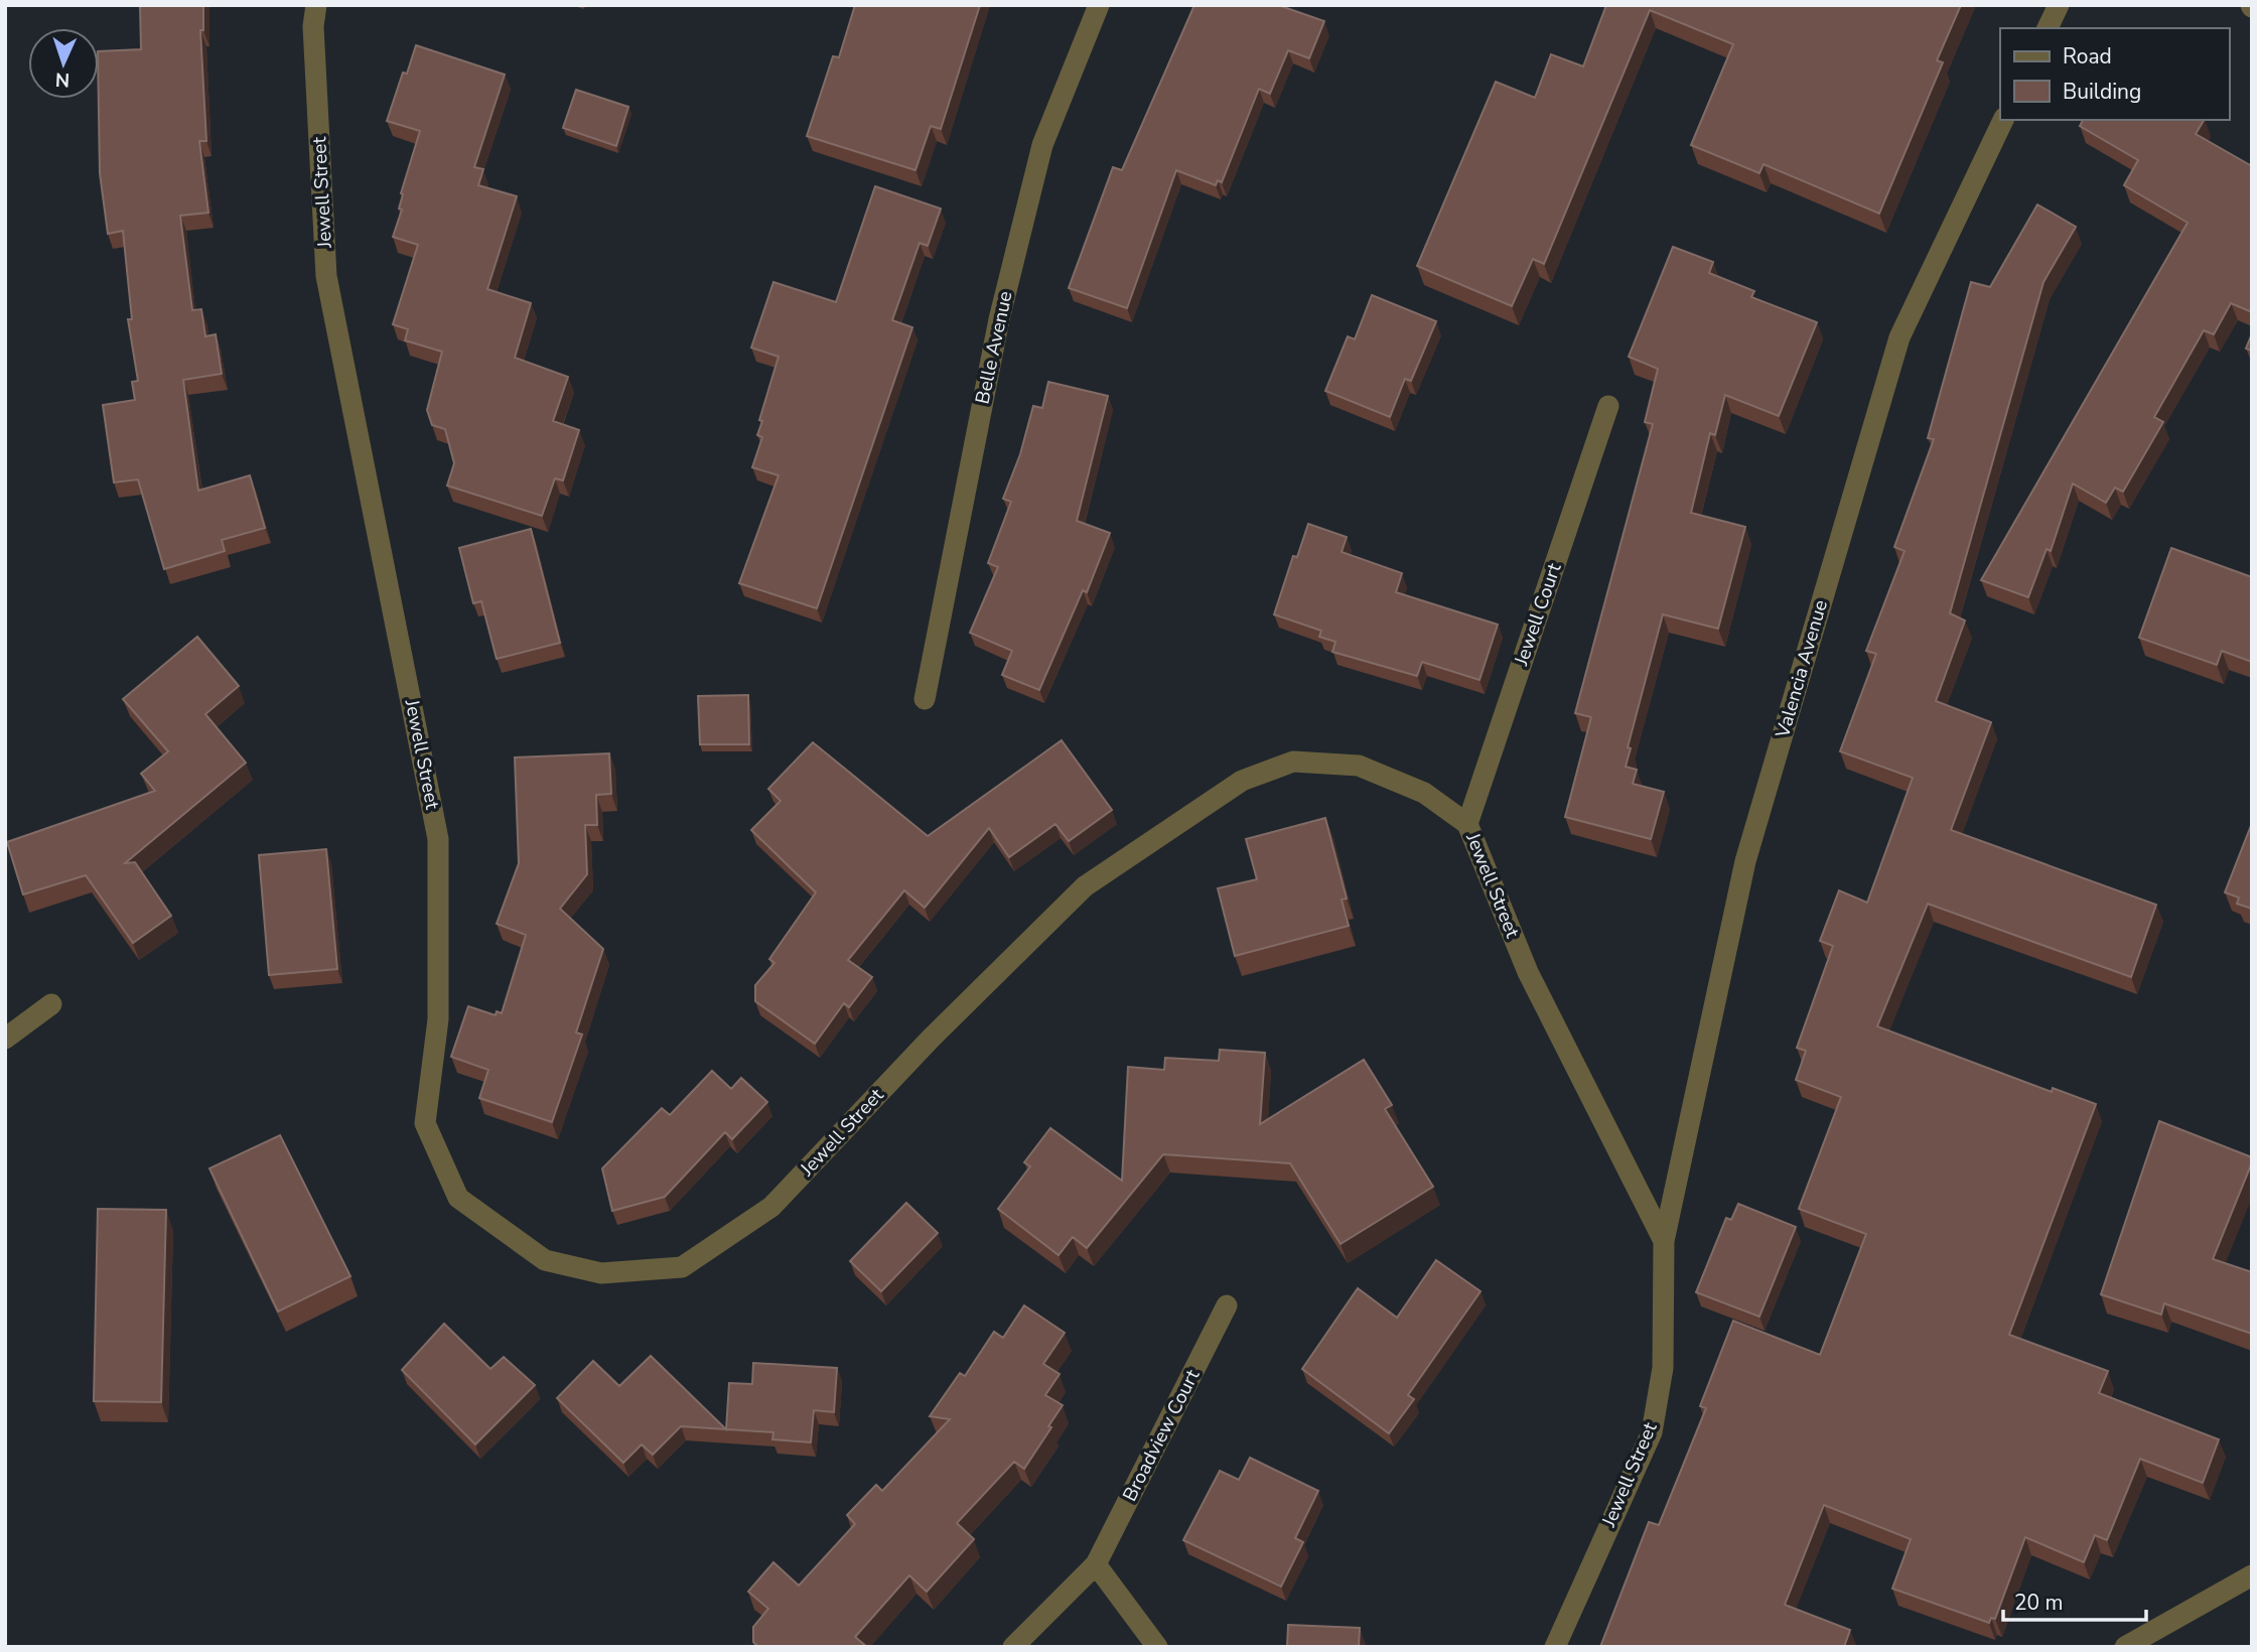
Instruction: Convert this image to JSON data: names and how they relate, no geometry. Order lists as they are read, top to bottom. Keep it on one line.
{"streets":{"street":["Jewell Street","Belle Avenue","Jewell Court","Valencia Avenue","Broadview Court"]},"crossings":[["Jewell Street","Jewell Court"],["Jewell Street","Valencia Avenue"]],"legend":["Road","Building"],"scale_bar":"20 m","north":"bottom"}
